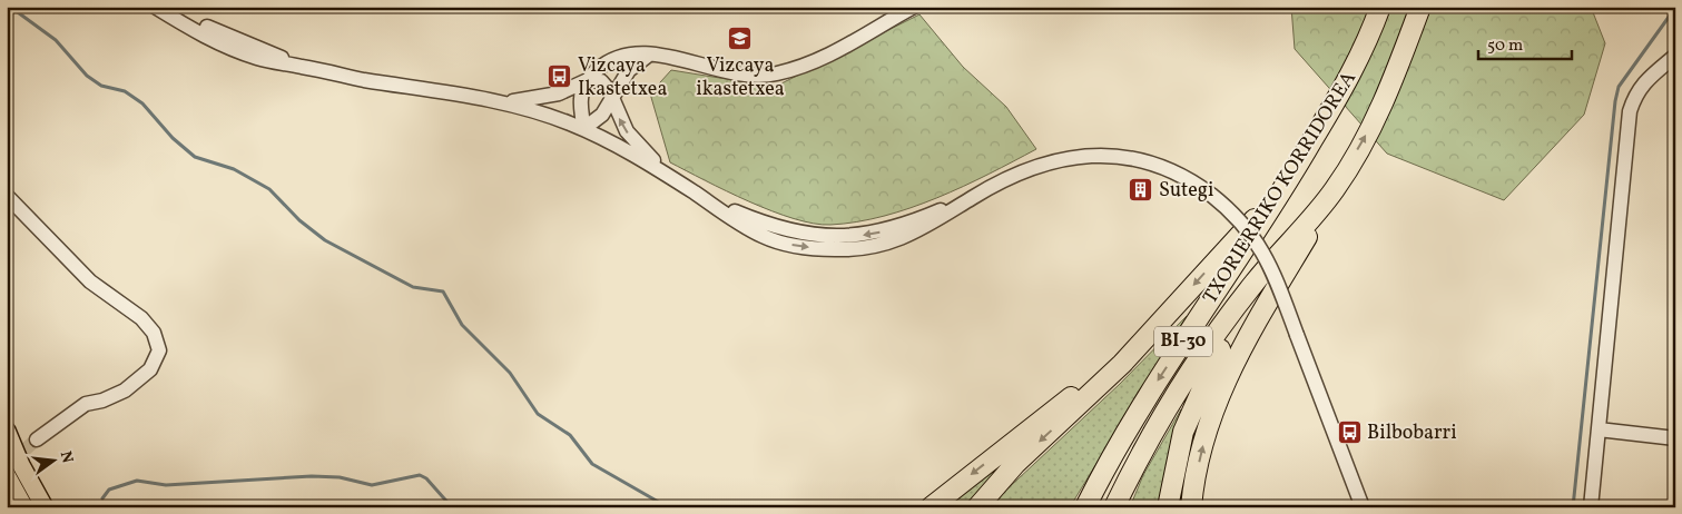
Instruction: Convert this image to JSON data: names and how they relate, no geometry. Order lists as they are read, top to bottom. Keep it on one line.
{"streets":{"highway":["TXORIERRIKO KORRIDOREA","BI-30"]},"places":{"school or university":["Vizcaya ikastetxea"],"bus stop":["Vizcaya Ikastetxea","Bilbobarri"],"building":["Sutegi"]},"scale_bar":"50 m","north":"right"}
